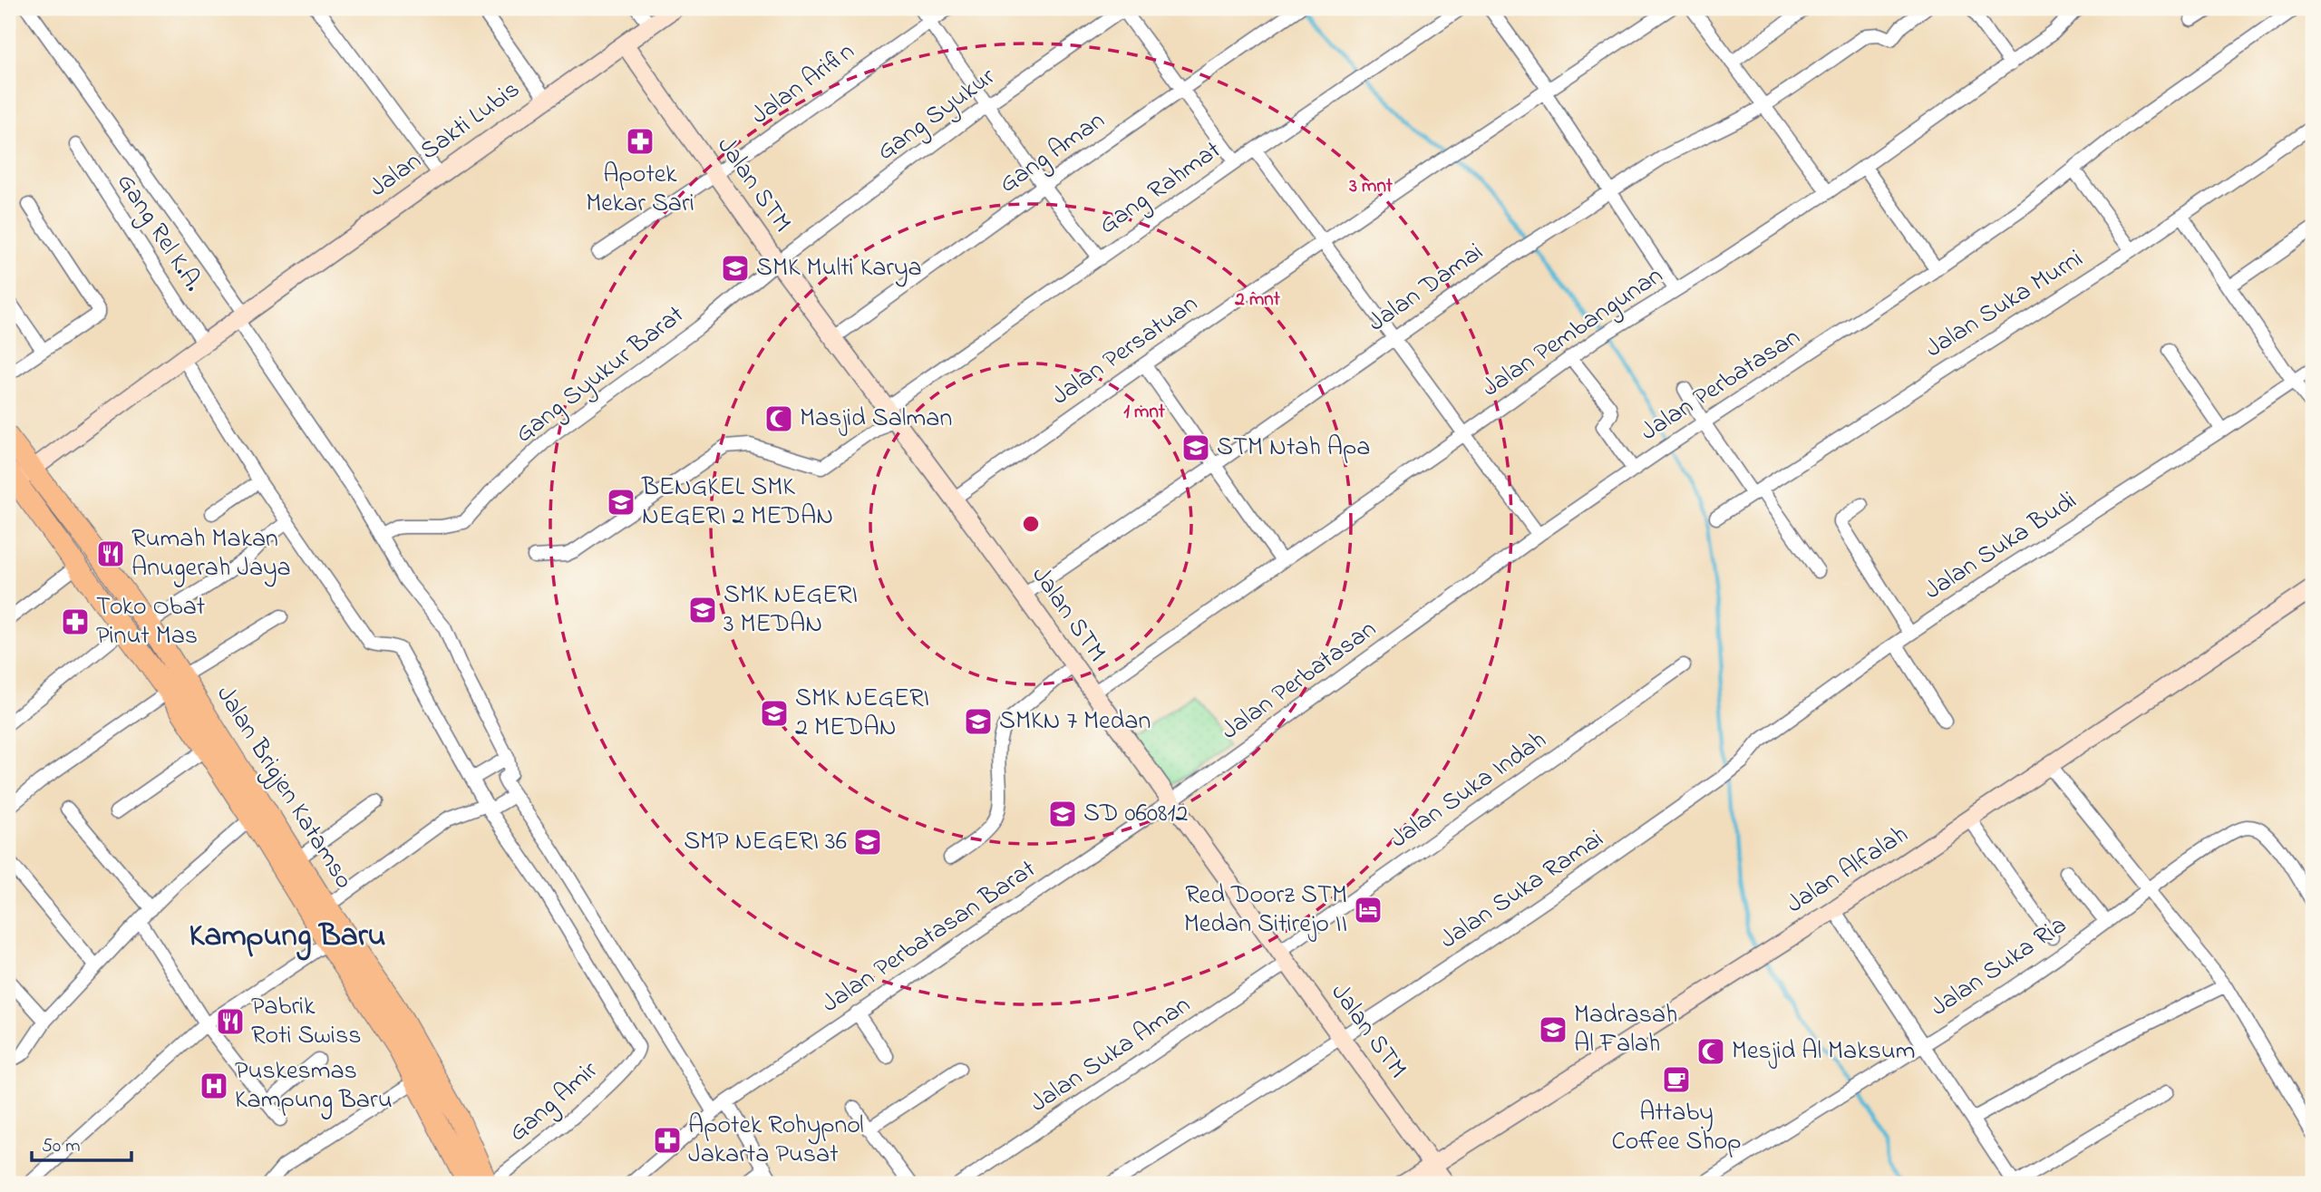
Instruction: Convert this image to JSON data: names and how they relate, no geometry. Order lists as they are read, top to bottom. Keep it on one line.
{"streets":{"main road":["Jalan Brigjen Katamso"],"street":["Jalan Arifin","Gang Syukur","Jalan Sakti Lubis","Gang Aman","Jalan STM","Gang Rahmat","Gang Rel K.A.","Jalan Damai","Jalan Suka Murni","Jalan Pembangunan","Jalan Persatuan","Gang Syukur Barat","Jalan Perbatasan","Jalan Suka Budi","Jalan Suka Indah","Jalan Alfalah","Jalan Suka Ramai","Jalan Perbatasan Barat","Jalan Suka Ria","Jalan Suka Aman","Gang Amir"]},"crossings":[["Jalan Arifin","Jalan STM"],["Gang Syukur","Jalan STM"],["Gang Syukur","Gang Syukur Barat"],["Jalan Sakti Lubis","Jalan STM"],["Jalan Sakti Lubis","Gang Rel K.A."],["Jalan Sakti Lubis","Jalan Brigjen Katamso"],["Gang Aman","Jalan STM"],["Jalan STM","Gang Rahmat"],["Jalan STM","Jalan Damai"],["Jalan STM","Jalan Pembangunan"],["Jalan STM","Jalan Persatuan"],["Jalan STM","Gang Syukur Barat"],["Jalan STM","Jalan Perbatasan"],["Jalan STM","Jalan Suka Indah"],["Jalan STM","Jalan Alfalah"],["Jalan STM","Jalan Suka Ramai"],["Jalan STM","Jalan Perbatasan Barat"],["Jalan STM","Jalan Suka Aman"],["Jalan Perbatasan","Jalan Perbatasan Barat"],["Jalan Suka Budi","Jalan Suka Ramai"],["Jalan Brigjen Katamso","Gang Amir"],["Jalan Suka Indah","Jalan Suka Aman"]],"districts":["Kampung Baru"],"places":{"pharmacy":["Apotek Mekar Sari","Toko Obat Pinut Mas","Apotek Rohypnol Jakarta Pusat"],"school or university":["SMK Multi Karya","STM Ntah Apa","BENGKEL SMK NEGERI 2 MEDAN","SMK NEGERI 3 MEDAN","SMK NEGERI 2 MEDAN","SMKN 7 Medan","SD 060812","SMP NEGERI 36","Madrasah Al Falah"],"mosque":["Masjid Salman","Mesjid Al Maksum"],"restaurant":["Rumah Makan Anugerah Jaya","Pabrik Roti Swiss"],"hotel":["Red Doorz STM Medan Sitirejo II"],"cafe":["Attaby Coffee Shop"],"hospital":["Puskesmas Kampung Baru"]},"scale_bar":"50 m","rings":["3 mnt","2 mnt","1 mnt"]}
